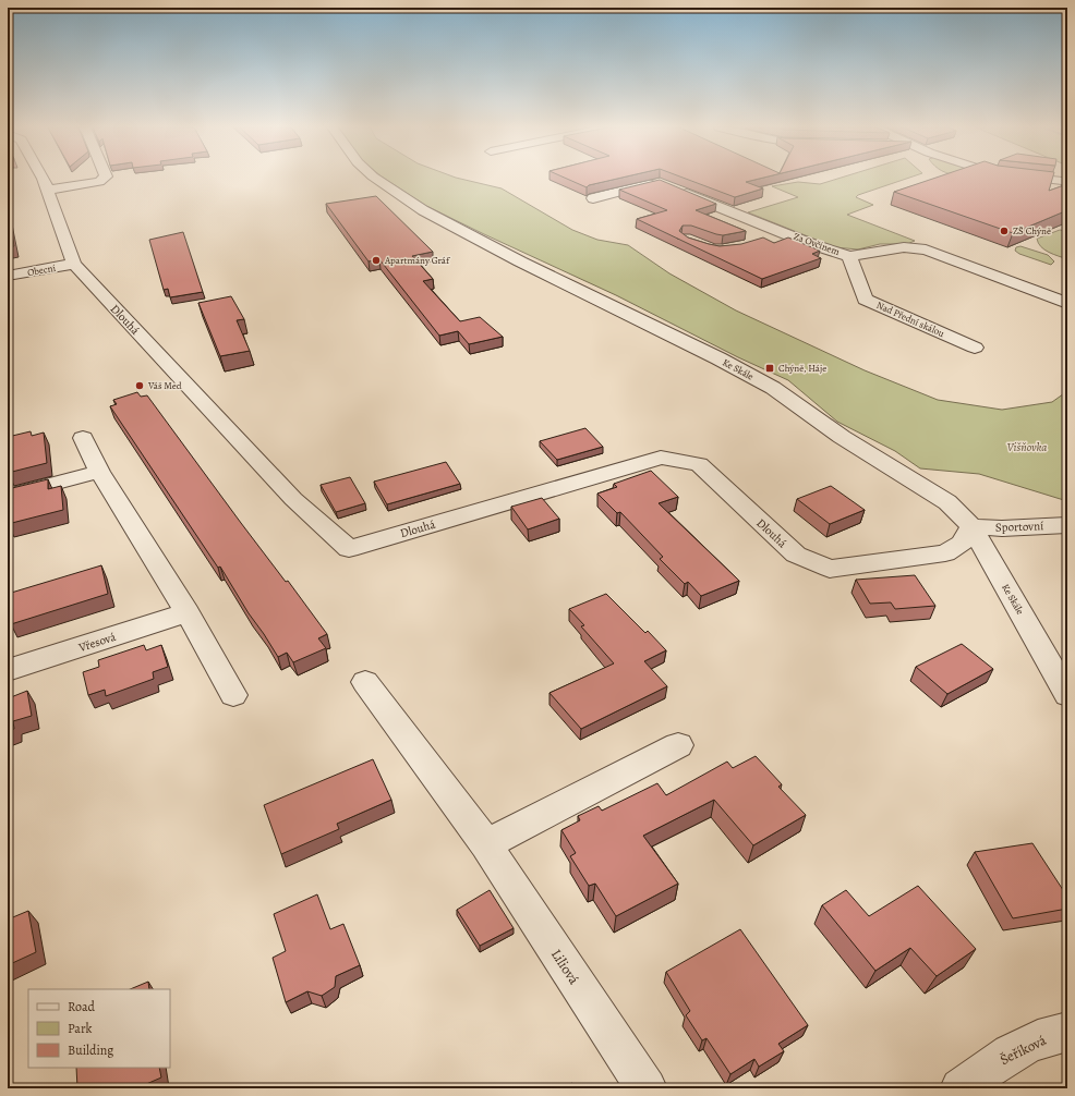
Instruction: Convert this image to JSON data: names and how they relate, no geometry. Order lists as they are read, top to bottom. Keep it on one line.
{"streets":{"street":["Za Ovčínem","Obecní","Dlouhá","Nad Přední skálou","Ke Skále","Sportovní","Vřesová","Liliová","Šeříková"]},"crossings":[["Za Ovčínem","Nad Přední skálou"],["Obecní","Dlouhá"],["Dlouhá","Ke Skále"],["Dlouhá","Sportovní"],["Ke Skále","Sportovní"]],"parks":["Višňovka"],"places":{"other":["ZŠ Chýně","Apartmány Gráf","Váš Med"],"transit":["Chýně, Háje"]},"legend":["Road","Park","Building"]}
